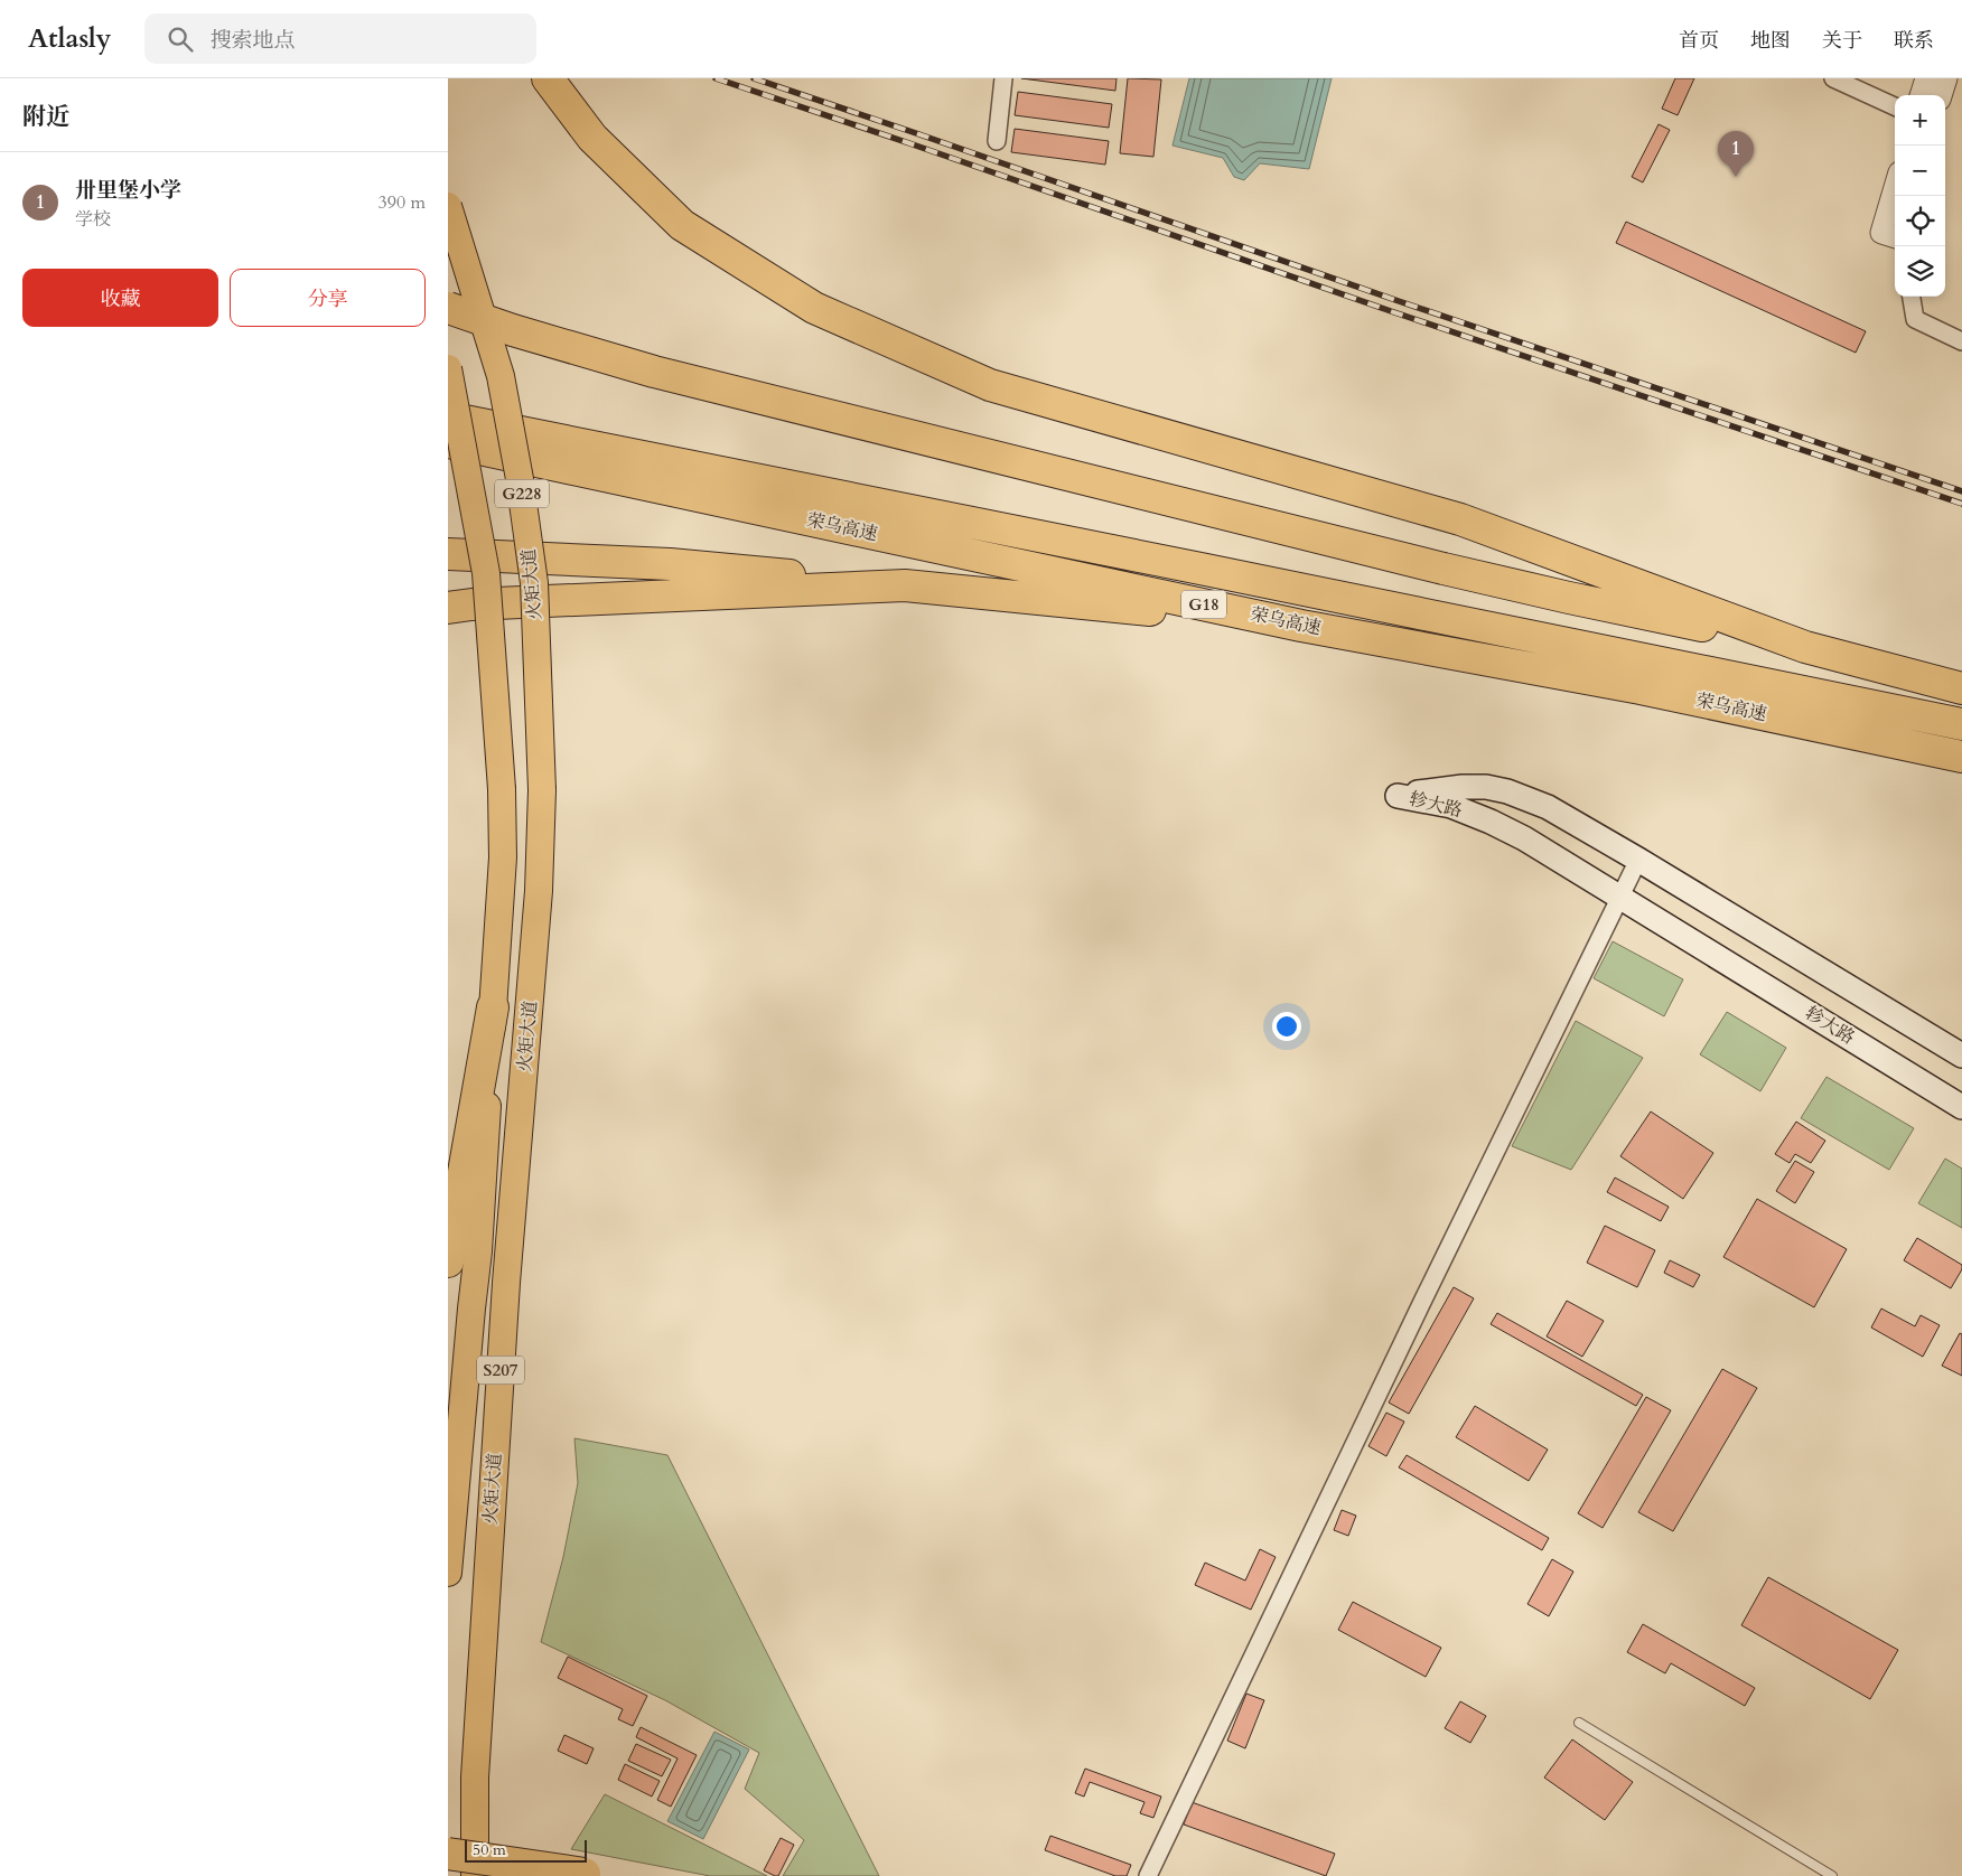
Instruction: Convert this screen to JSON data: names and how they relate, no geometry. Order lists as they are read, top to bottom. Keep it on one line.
{"streets":{"highway":["荣乌高速","G18"],"main road":["G228","火矩大道","轸大路","S207"]},"scale_bar":"50 m","page":{"header":"Atlasly","search":"搜索地点","nav":["首页","地图","关于","联系"],"heading":"附近","map_buttons":["+","−"],"pins":"1","list":[{"mark":"1","name":"卅里堡小学","note":"学校","value":"390 m"}],"buttons":["收藏","分享"],"scale":"50 m"}}
